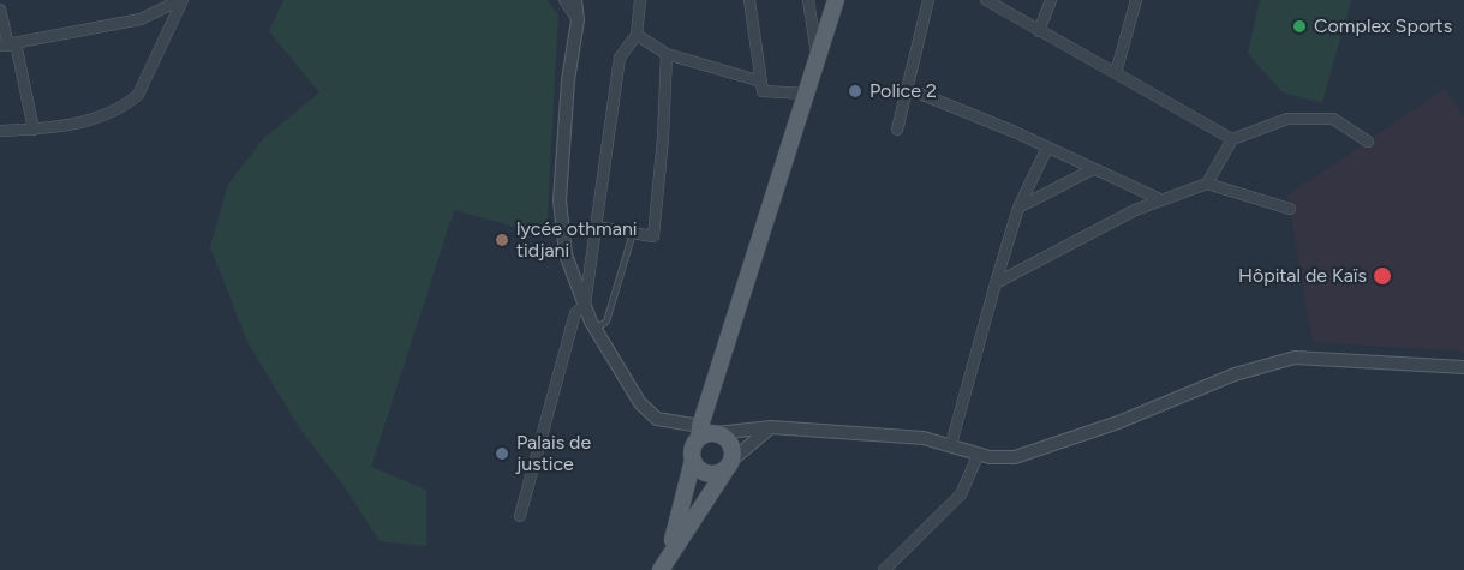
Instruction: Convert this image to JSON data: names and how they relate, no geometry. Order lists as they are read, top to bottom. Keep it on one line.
{"places":["Complex Sports","Police 2","lycée othmani tidjani","Hôpital de Kaïs","Palais de justice"]}
